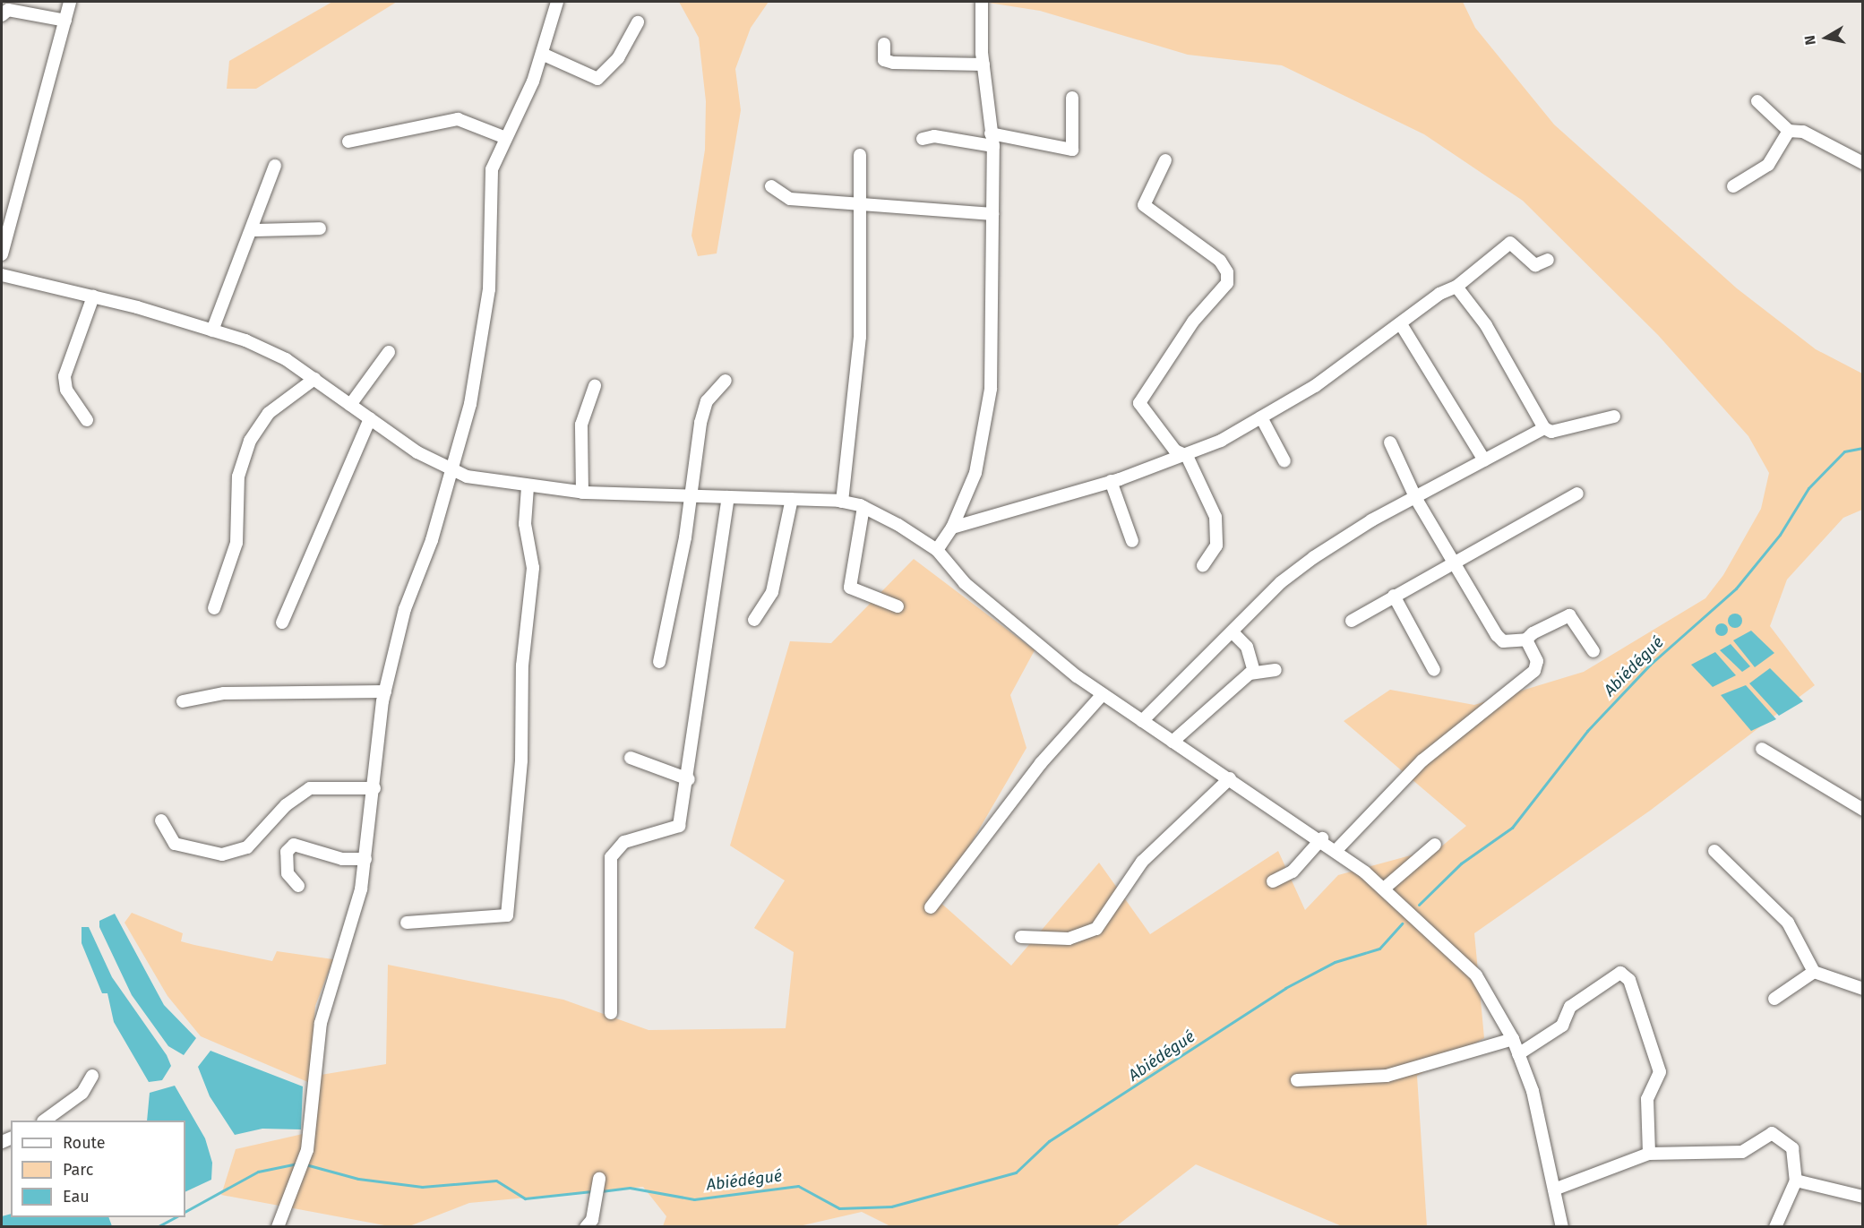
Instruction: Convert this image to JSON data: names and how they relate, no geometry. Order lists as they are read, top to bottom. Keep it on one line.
{"water":["Abiédégué"],"legend":["Route","Parc","Eau"],"north":"left"}
